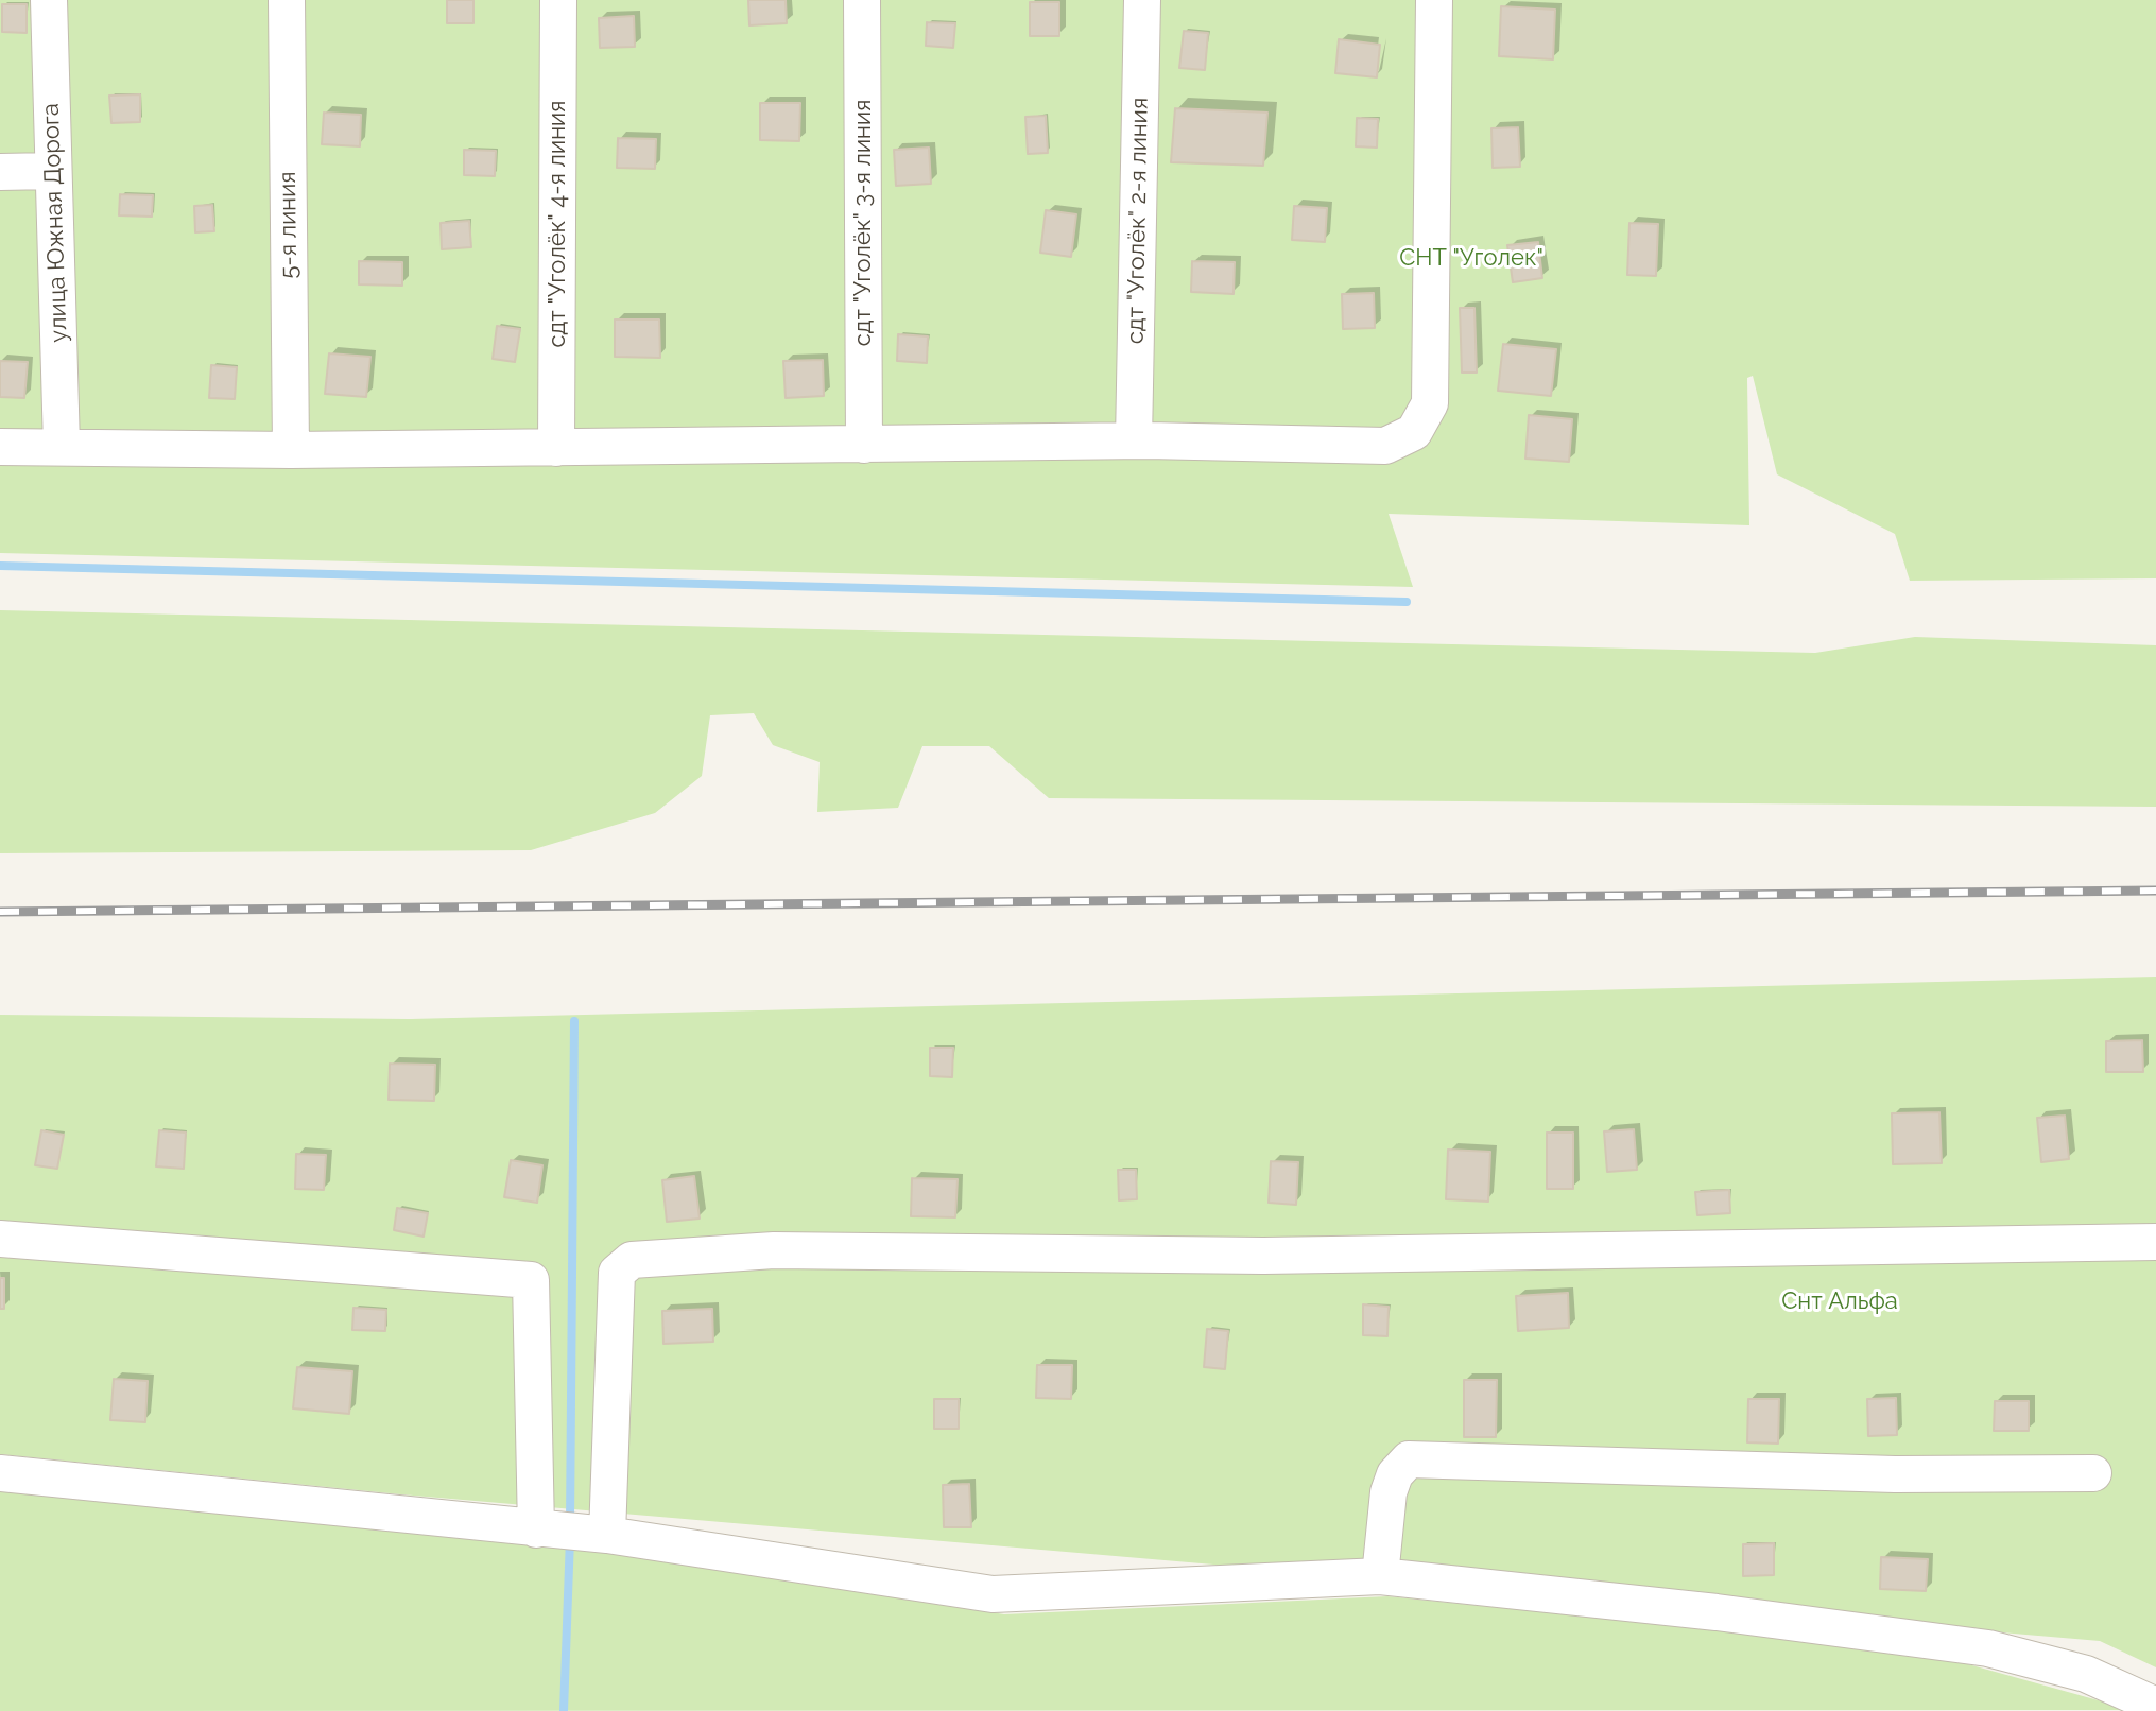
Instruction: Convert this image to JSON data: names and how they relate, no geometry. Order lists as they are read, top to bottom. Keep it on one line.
{"streets":{"street":["сдт \"Уголёк\" 2-я линия","улица Южная Дорога","сдт \"Уголёк\" 3-я линия","сдт \"Уголёк\" 4-я линия","5-я линия"]},"parks":["СНТ \"Уголек\"","Снт Альфа"]}
